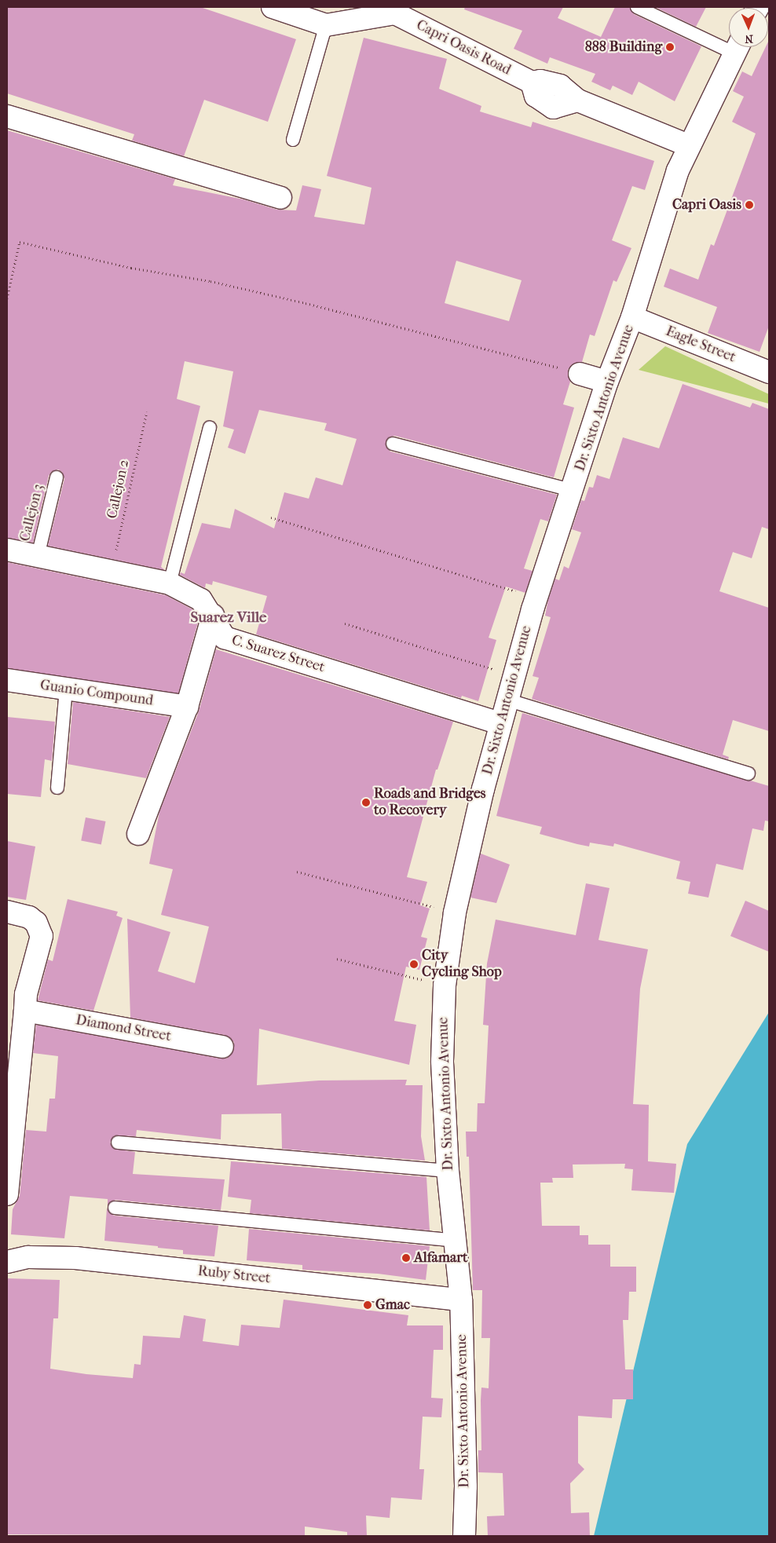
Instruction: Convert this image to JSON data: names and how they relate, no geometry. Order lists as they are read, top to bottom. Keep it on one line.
{"streets":{"street":["Capri Oasis Road","Eagle Street","Dr. Sixto Antonio Avenue","C. Suarez Street","Guanio Compound","Diamond Street","Ruby Street"],"lane":["Callejon 3"],"path":["Callejon 2"]},"crossings":[["Capri Oasis Road","Dr. Sixto Antonio Avenue"],["Eagle Street","Dr. Sixto Antonio Avenue"],["Dr. Sixto Antonio Avenue","C. Suarez Street"],["Dr. Sixto Antonio Avenue","Ruby Street"],["Callejon 2","C. Suarez Street"],["Callejon 3","C. Suarez Street"]],"districts":["Suarez Ville"],"places":["888 Building","Capri Oasis","Roads and Bridges to Recovery","City Cycling Shop","Alfamart","Gmac"],"north":"bottom"}
